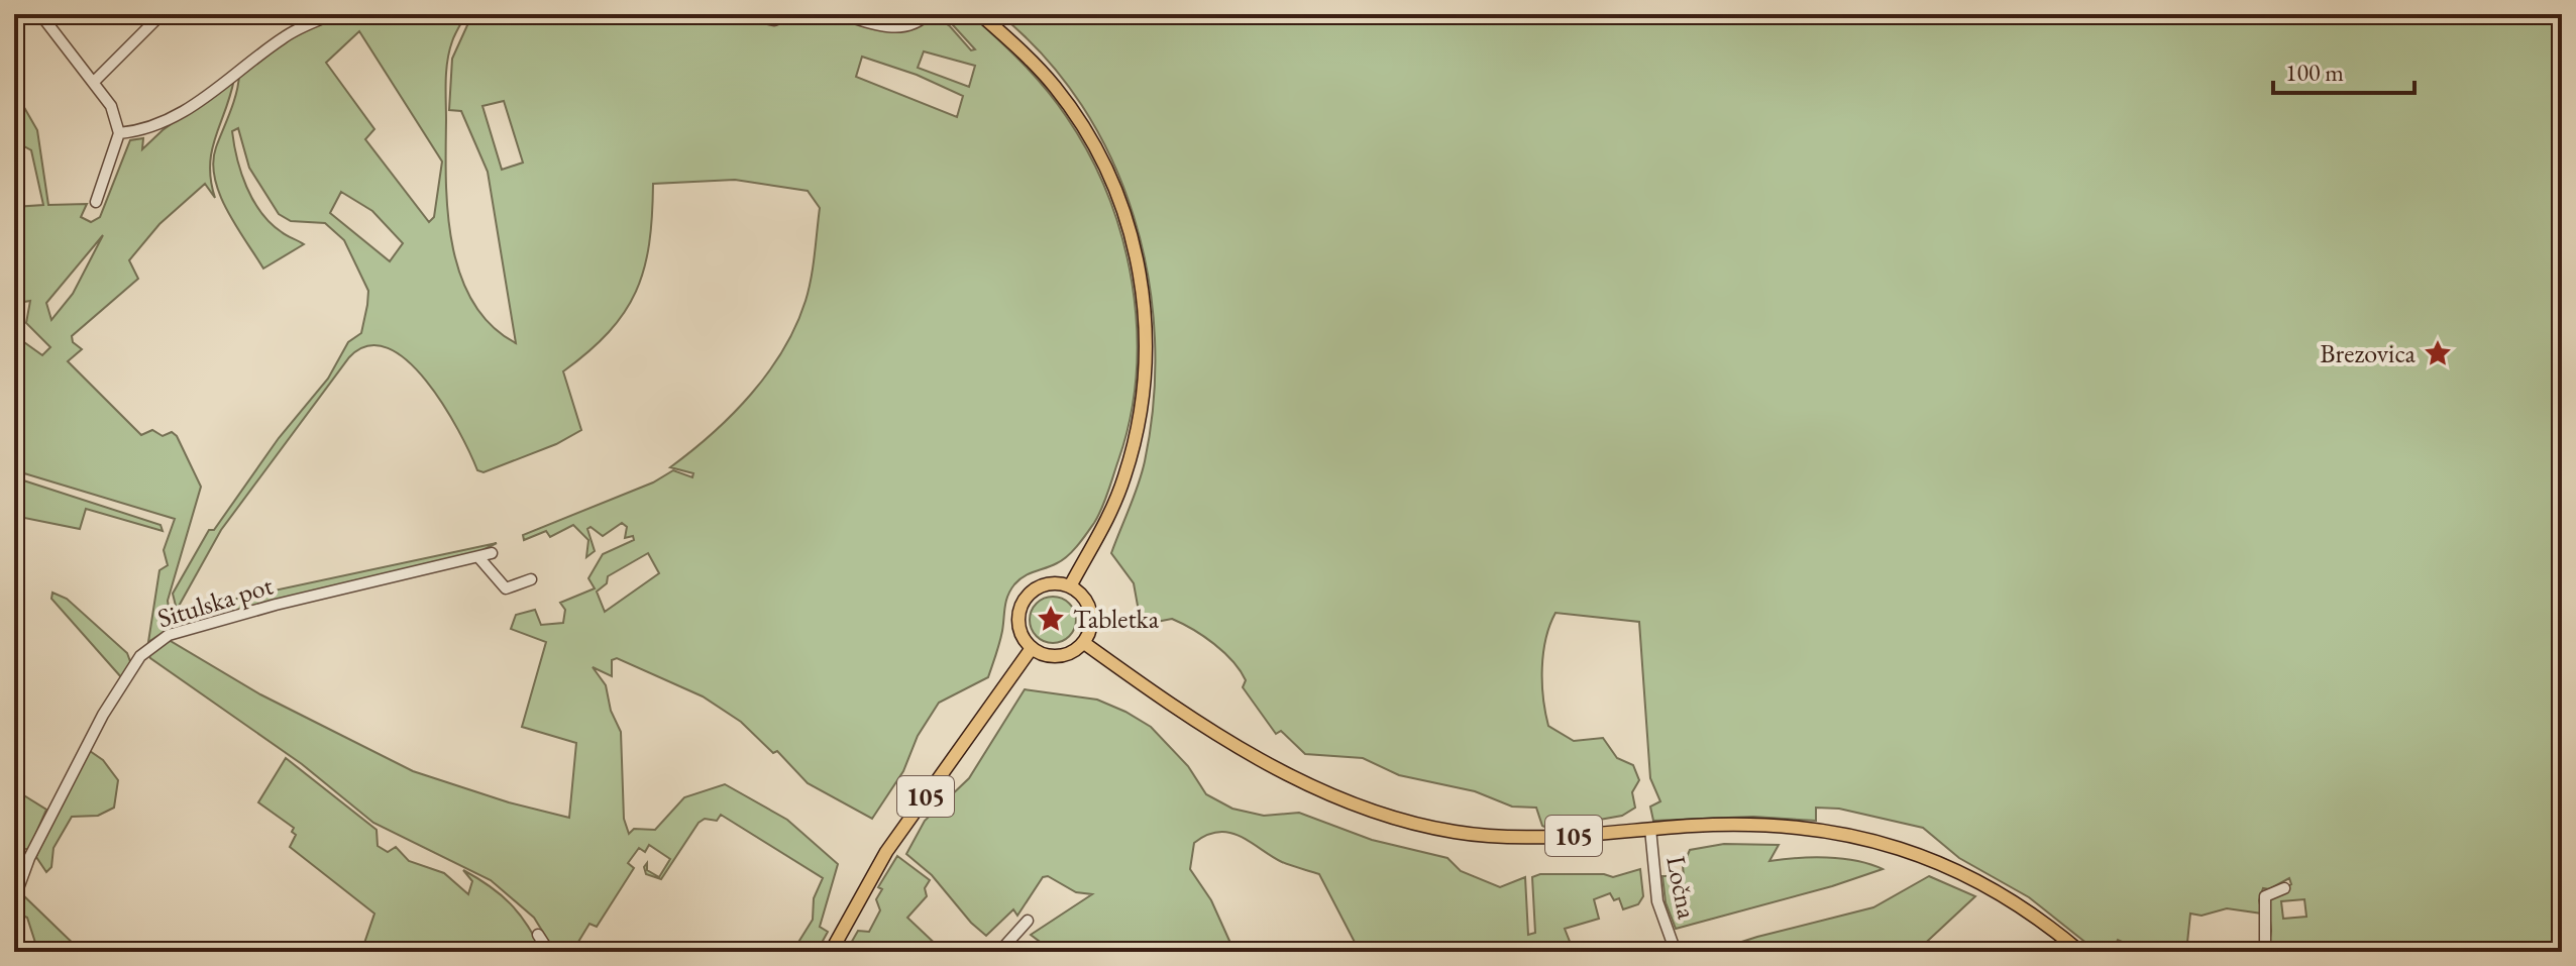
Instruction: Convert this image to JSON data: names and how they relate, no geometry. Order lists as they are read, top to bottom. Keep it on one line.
{"streets":{"main road":["105"],"street":["Situlska pot","Ločna"]},"crossings":[["105","Ločna"]],"places":{"place":["Brezovica","Tabletka"]},"scale_bar":"100 m"}
